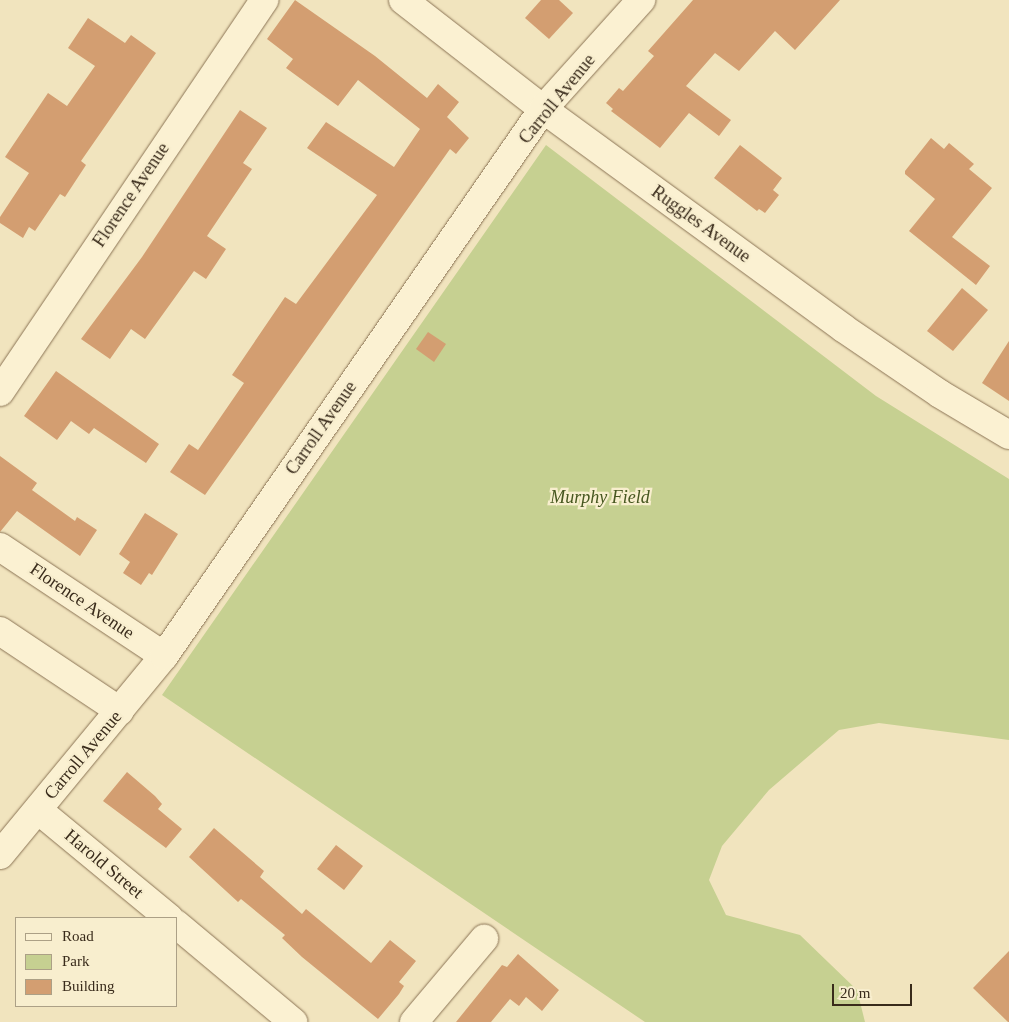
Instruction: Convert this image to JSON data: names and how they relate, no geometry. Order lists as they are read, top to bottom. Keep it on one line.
{"streets":{"street":["Carroll Avenue","Florence Avenue","Ruggles Avenue","Harold Street"]},"crossings":[["Carroll Avenue","Florence Avenue"],["Carroll Avenue","Ruggles Avenue"],["Carroll Avenue","Harold Street"]],"parks":["Murphy Field"],"legend":["Road","Park","Building"],"scale_bar":"20 m"}
